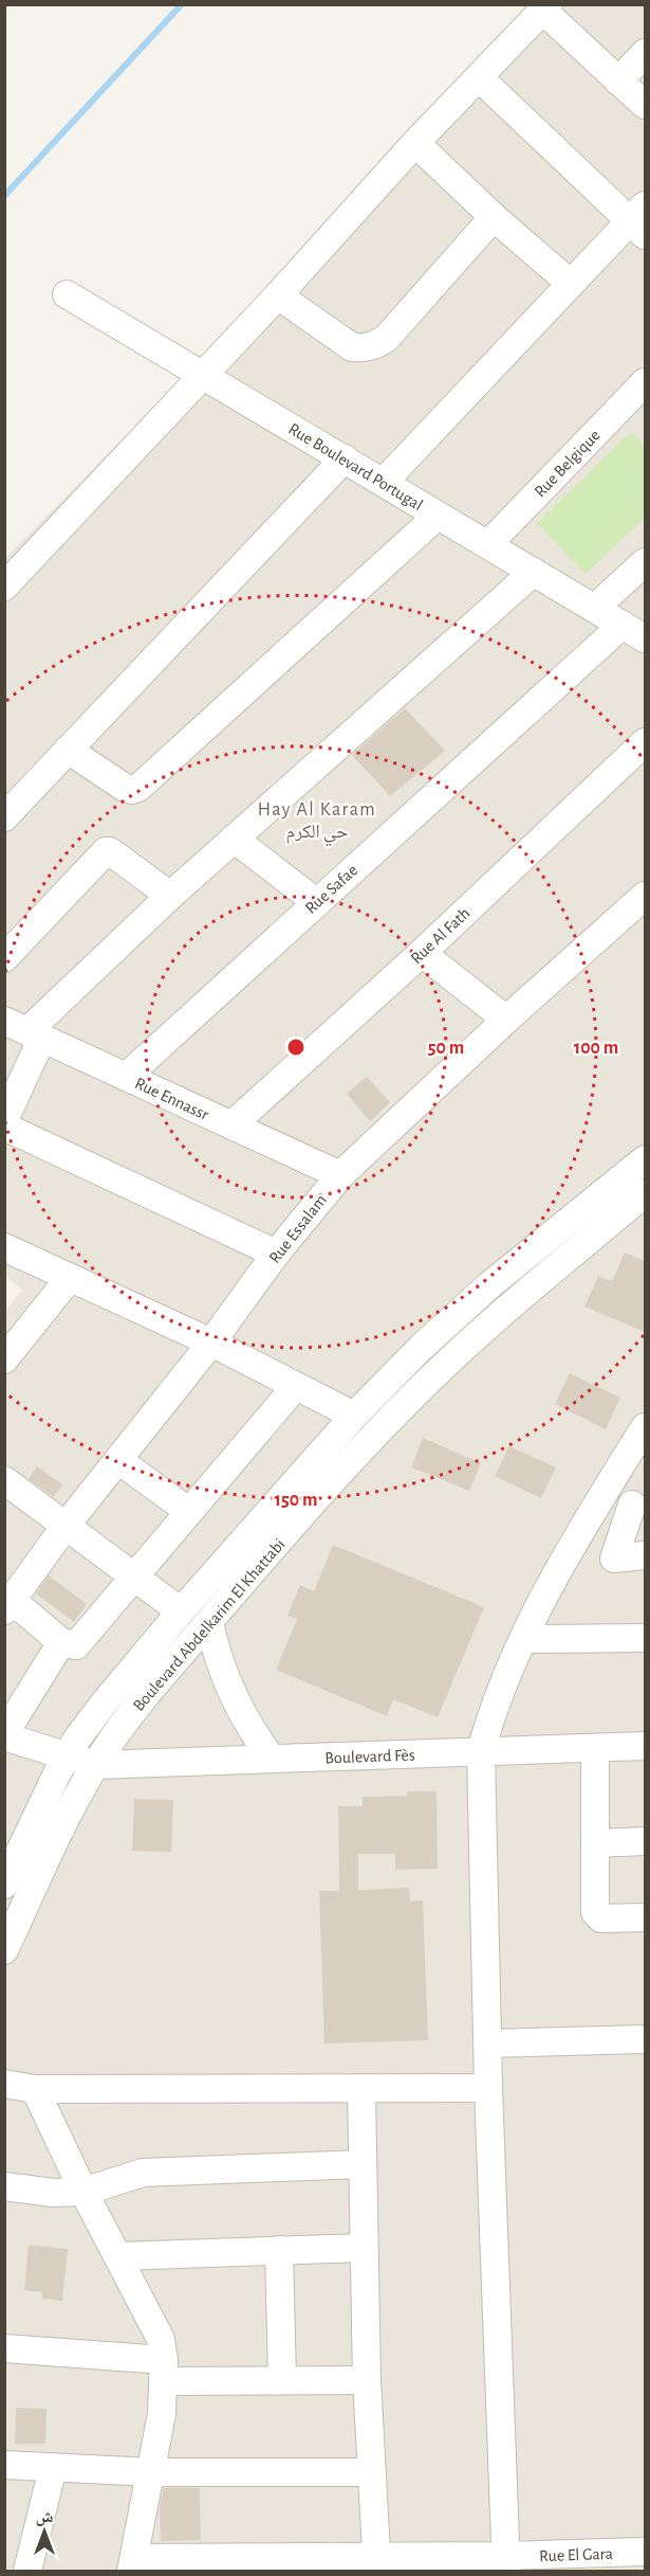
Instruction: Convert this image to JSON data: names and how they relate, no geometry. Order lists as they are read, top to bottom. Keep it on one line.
{"streets":{"street":["Rue Belgique","Rue Boulevard Portugal","Rue Safae","Rue Al Fath","Rue Ennassr","Rue Essalam","Boulevard Abdelkarim El Khattabi","Boulevard Fès","Rue El Gara"]},"crossings":[["Rue Belgique","Rue Boulevard Portugal"],["Rue Boulevard Portugal","Rue Safae"],["Rue Safae","Rue Ennassr"],["Rue Al Fath","Rue Ennassr"],["Rue Ennassr","Rue Essalam"],["Boulevard Abdelkarim El Khattabi","Boulevard Fès"]],"districts":["Hay Al Karam حي الكرم"],"north":"top","rings":["50 m","100 m","150 m"]}
